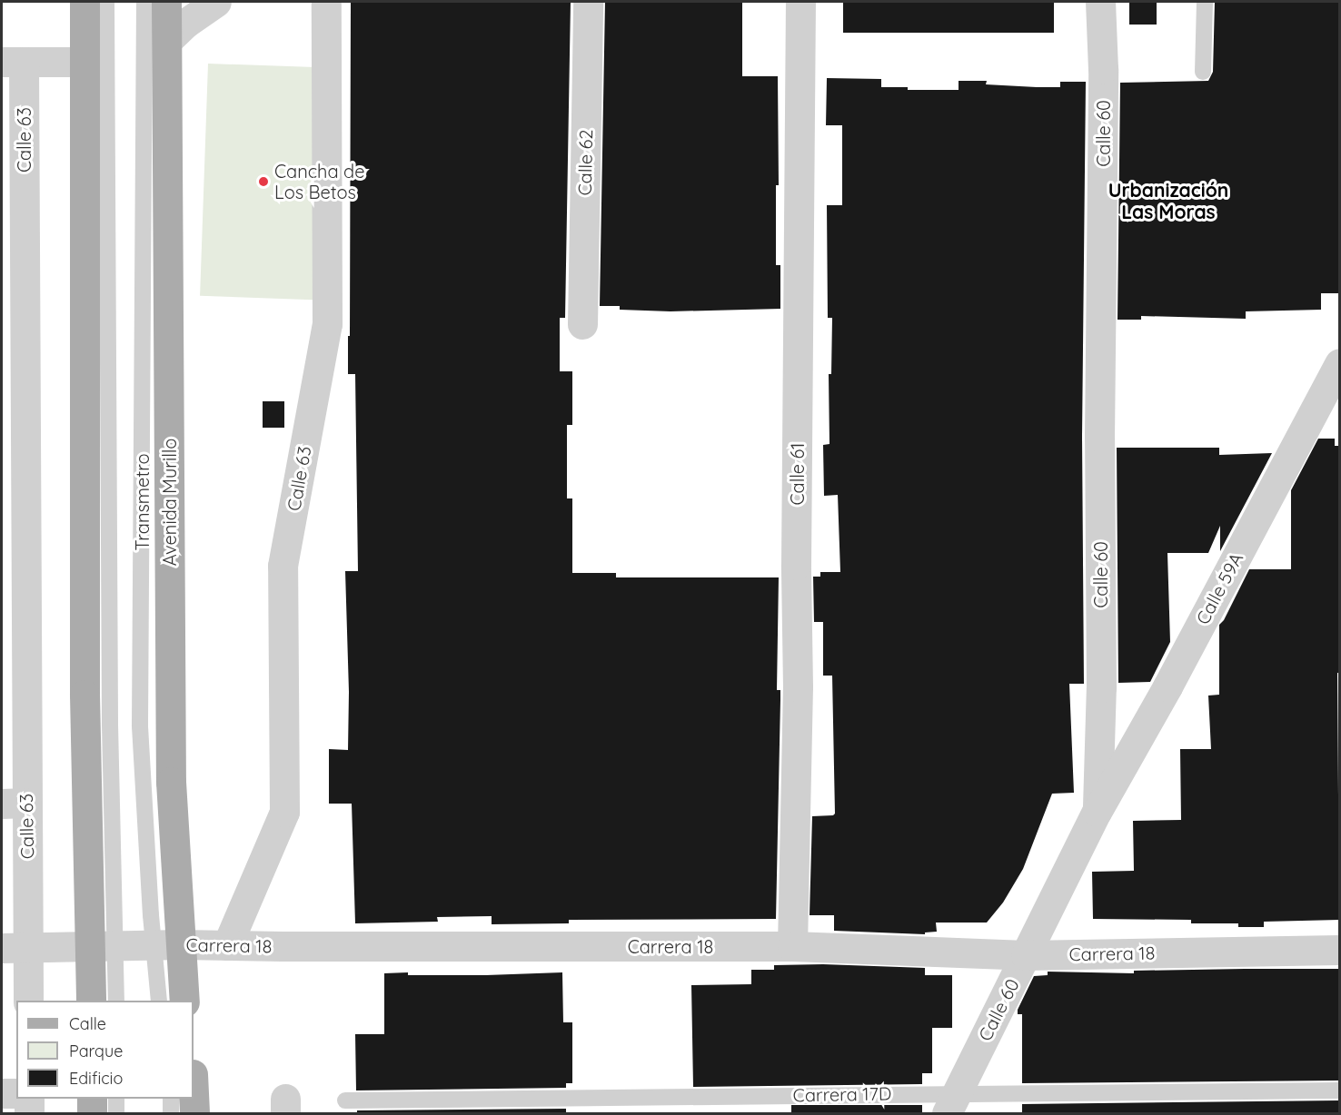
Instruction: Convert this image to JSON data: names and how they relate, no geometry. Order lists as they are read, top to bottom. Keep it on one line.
{"streets":{"main road":["Avenida Murillo"],"street":["Calle 60","Calle 63","Calle 62","Calle 61","Calle 59A","Carrera 18"],"lane":["Transmetro","Carrera 17D"]},"crossings":[["Calle 60","Calle 59A"],["Calle 60","Carrera 18"],["Calle 60","Carrera 17D"],["Calle 63","Carrera 18"],["Calle 61","Carrera 18"],["Transmetro","Avenida Murillo"],["Transmetro","Carrera 18"],["Avenida Murillo","Carrera 18"]],"districts":["Urbanización Las Moras"],"places":["Cancha de Los Betos"],"legend":["Calle","Parque","Edificio"]}
